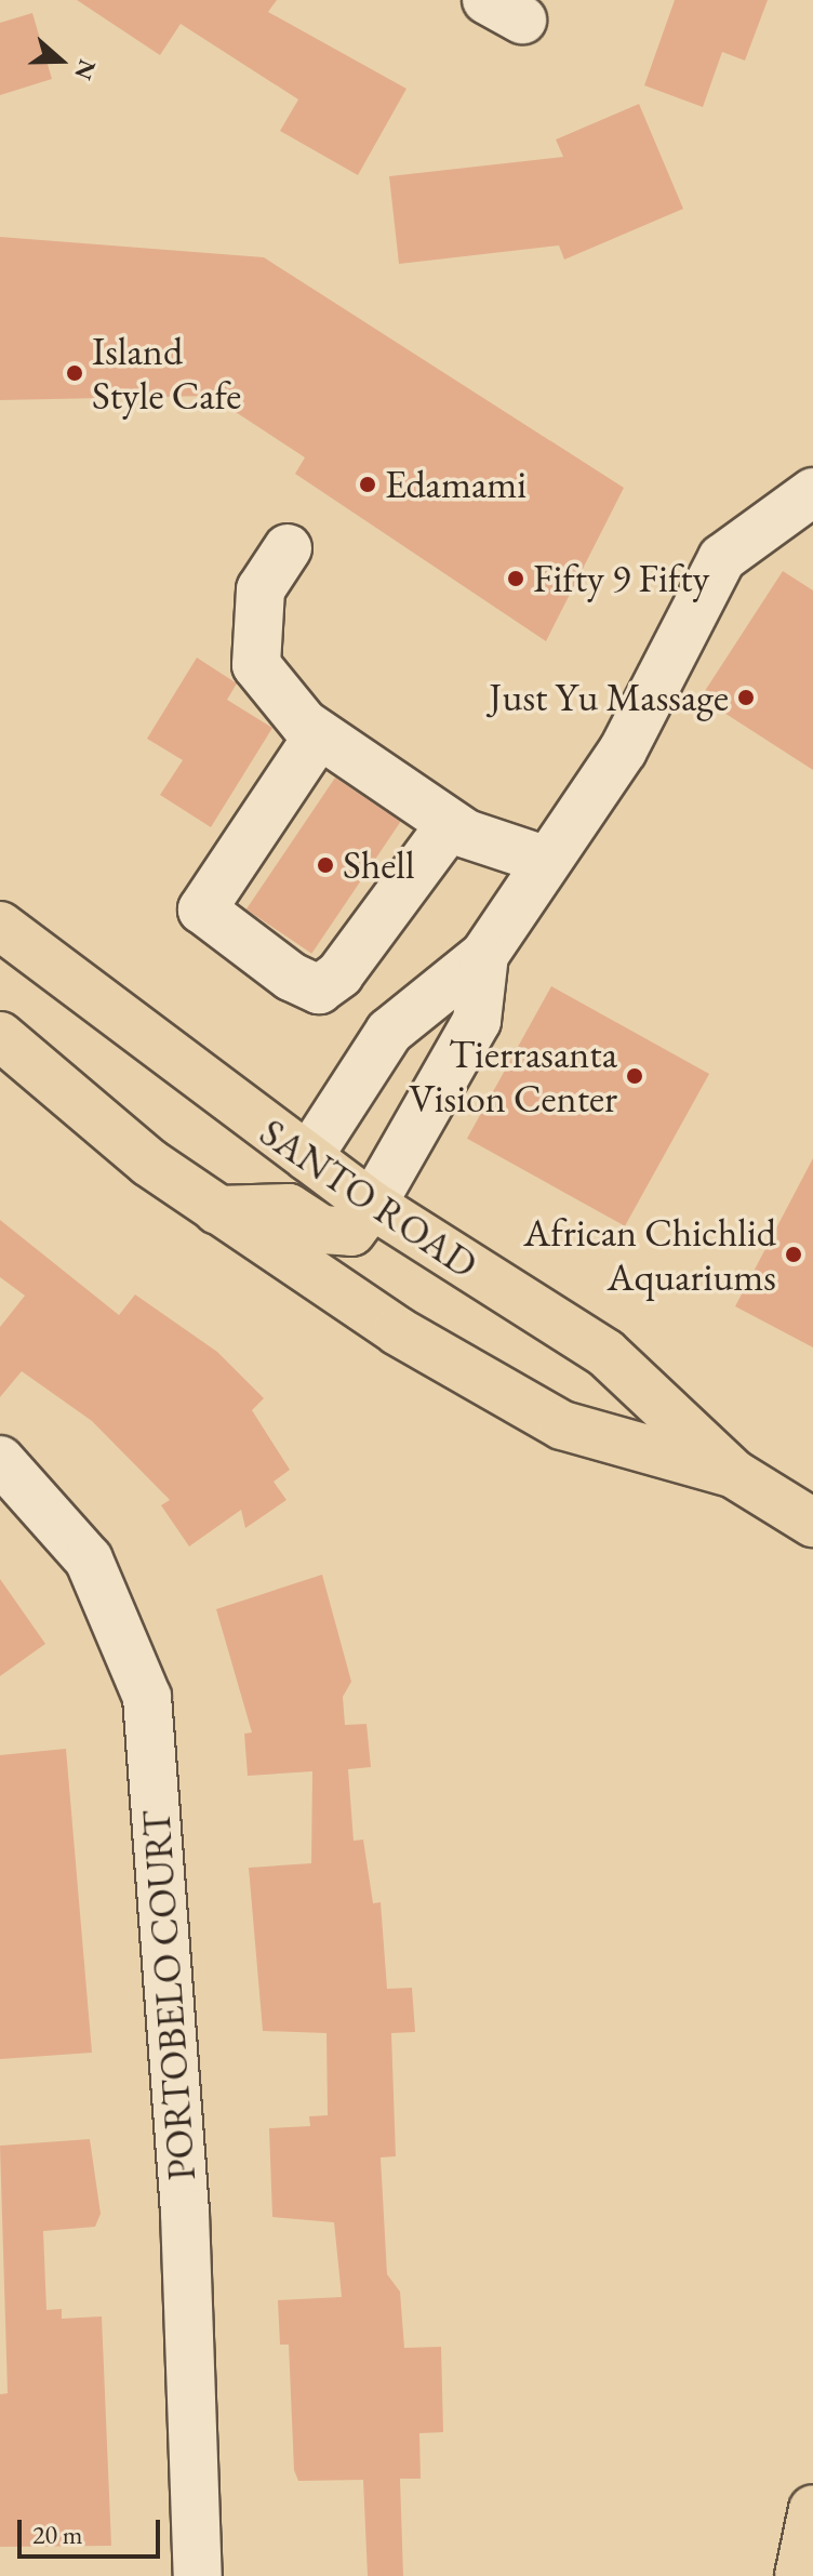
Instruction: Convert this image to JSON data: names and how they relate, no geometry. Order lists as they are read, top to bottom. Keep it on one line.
{"streets":{"main road":["SANTO ROAD"],"street":["PORTOBELO COURT"]},"places":["Island Style Cafe","Edamami","Fifty 9 Fifty","Just Yu Massage","Shell","Tierrasanta Vision Center","African Chichlid Aquariums"],"scale_bar":"20 m","north":"right"}
